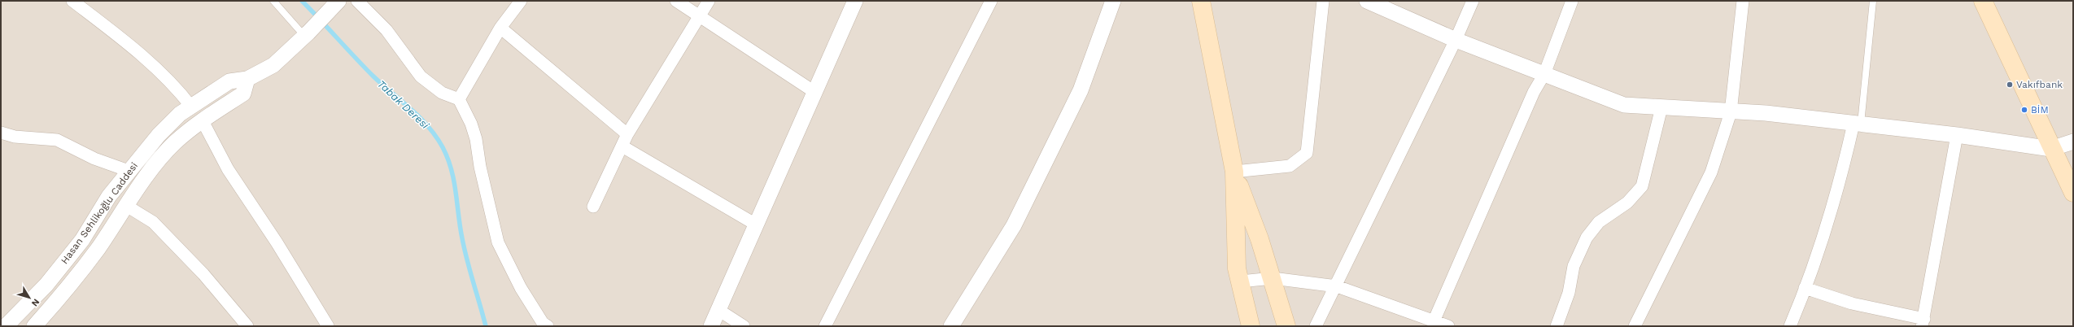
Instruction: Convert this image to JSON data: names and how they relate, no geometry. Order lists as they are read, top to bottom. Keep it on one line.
{"streets":{"street":["Hasan Sehlikoğlu Caddesi"]},"water":["Tabak Deresi"],"places":["Vakıfbank","BİM"],"north":"bottom right"}
